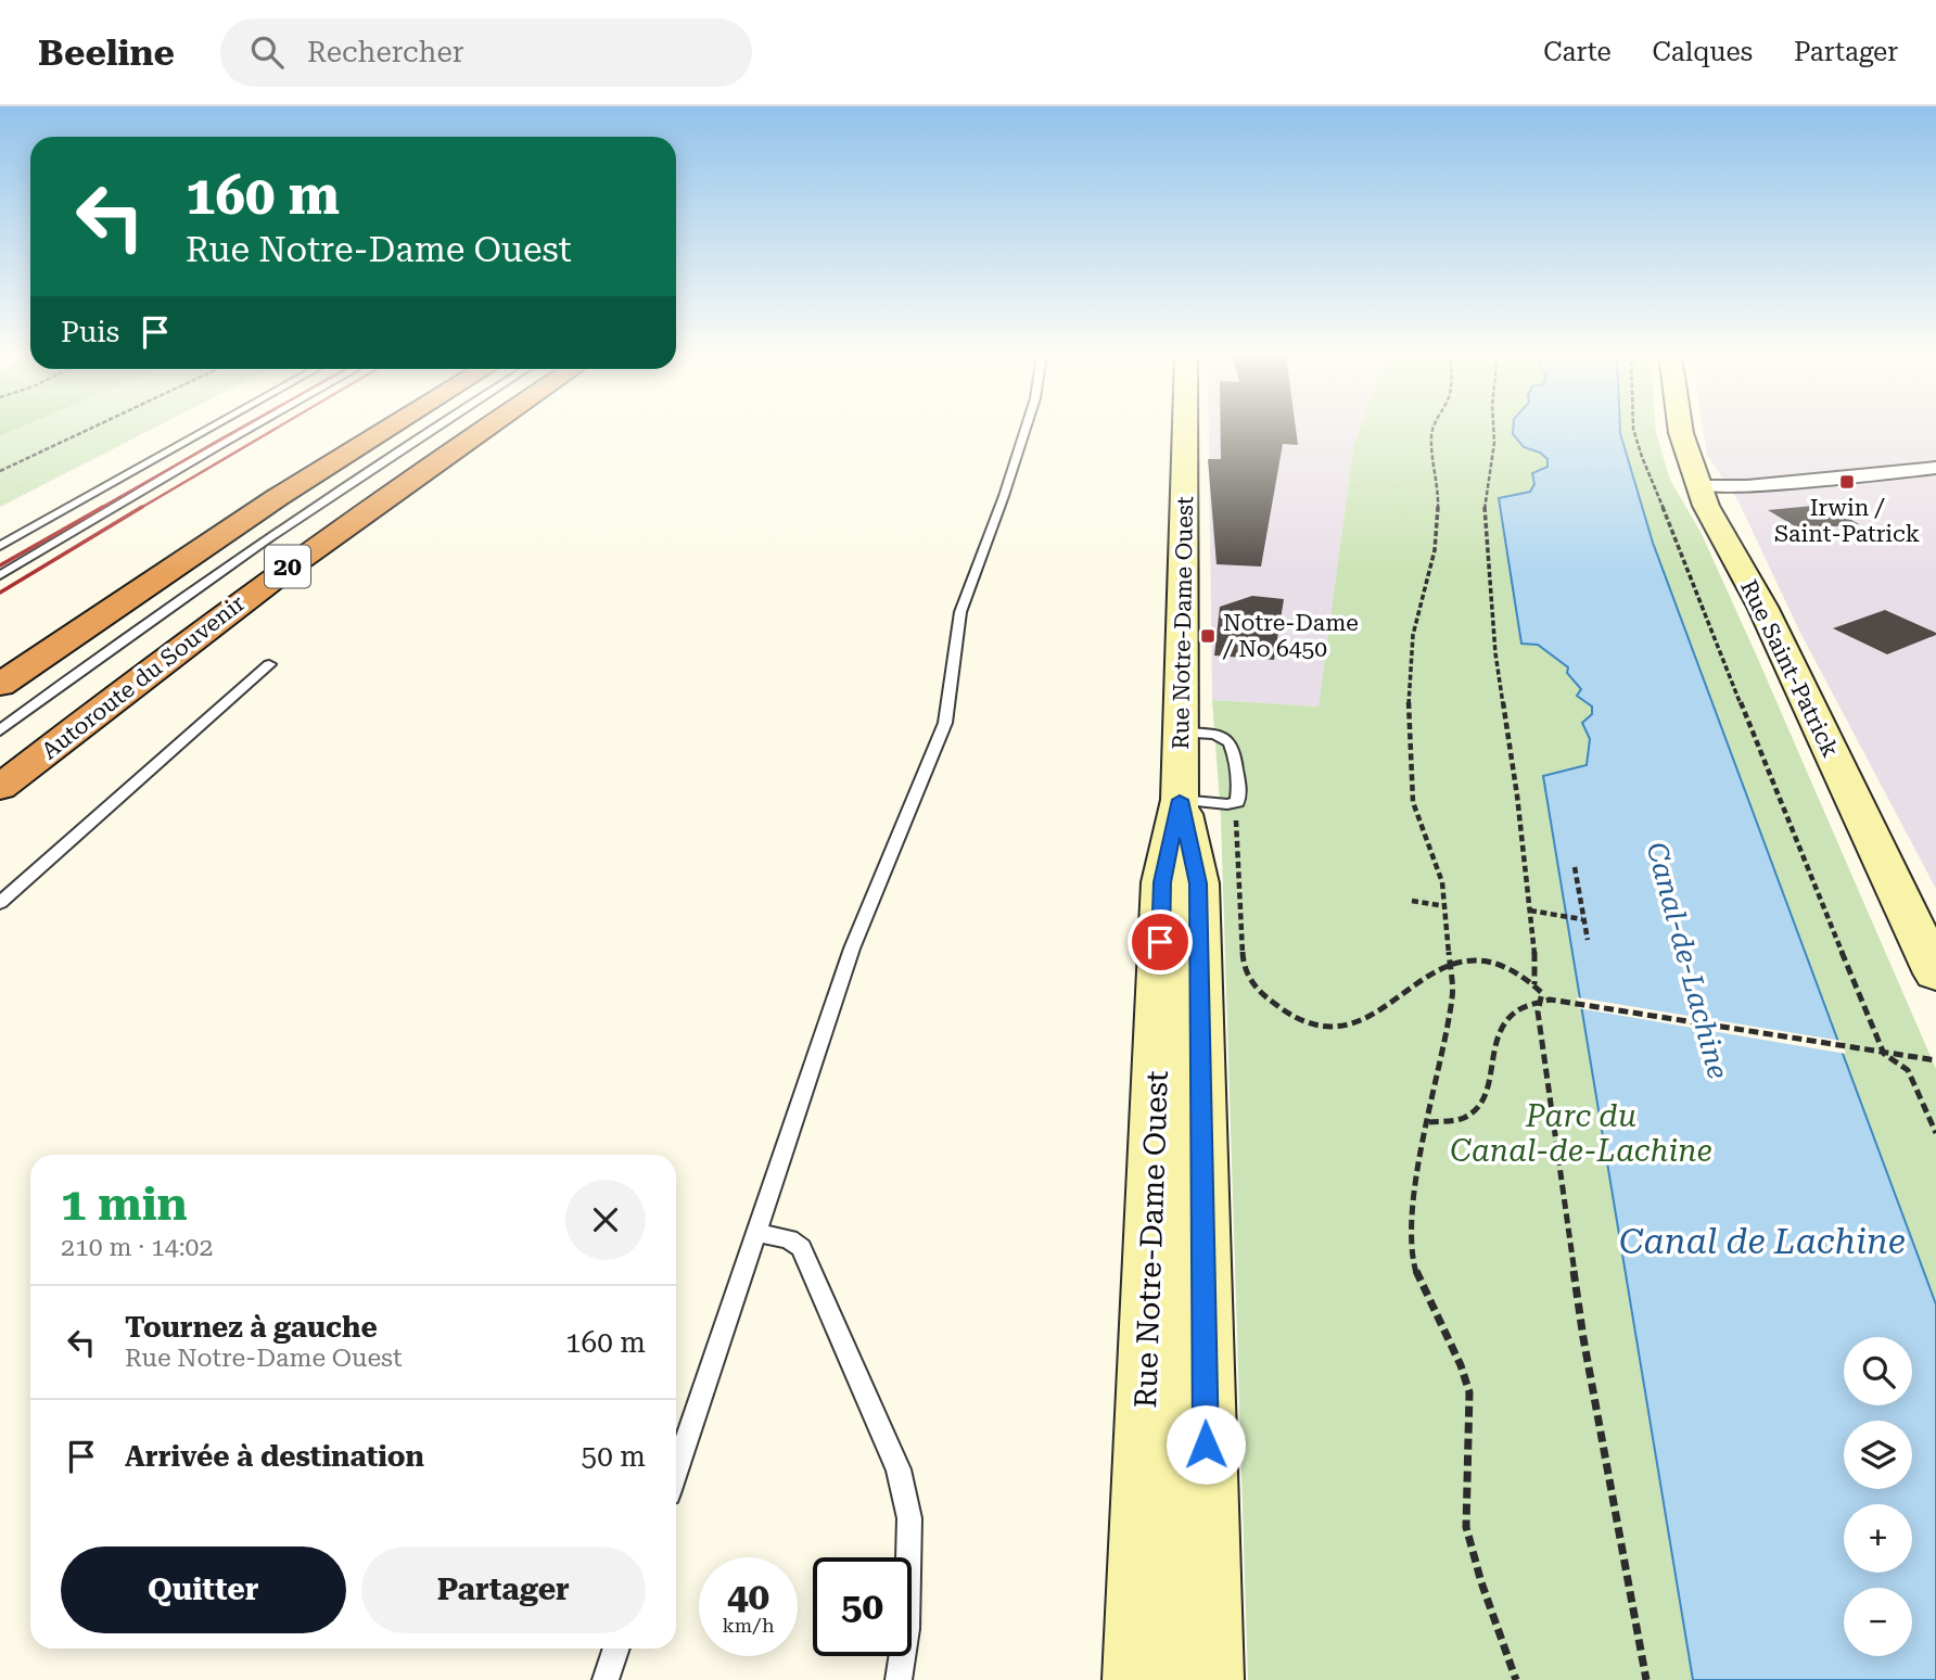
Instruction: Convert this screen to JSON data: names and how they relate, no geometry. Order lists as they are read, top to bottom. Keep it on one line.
{"streets":{"highway":["20","Autoroute du Souvenir"],"main road":["Rue Notre-Dame Ouest","Rue Saint-Patrick"]},"water":["Canal-de-Lachine","Canal de Lachine"],"parks":["Parc du Canal-de-Lachine"],"places":{"transit":["Irwin / Saint-Patrick","Notre-Dame / No 6450"]},"page":{"header":"Beeline","search":"Rechercher","nav":["Carte","Calques","Partager"],"turn":["160 m","Rue Notre-Dame Ouest"],"then":"Puis","heading":["1 min","210 m · 14:02"],"list":[{"name":"Tournez à gauche","note":"Rue Notre-Dame Ouest","value":"160 m"},{"name":"Arrivée à destination","value":"50 m"}],"map_buttons":["+","−"],"buttons":["Quitter","Partager"],"speed":"40 km/h","limit":"50"}}
